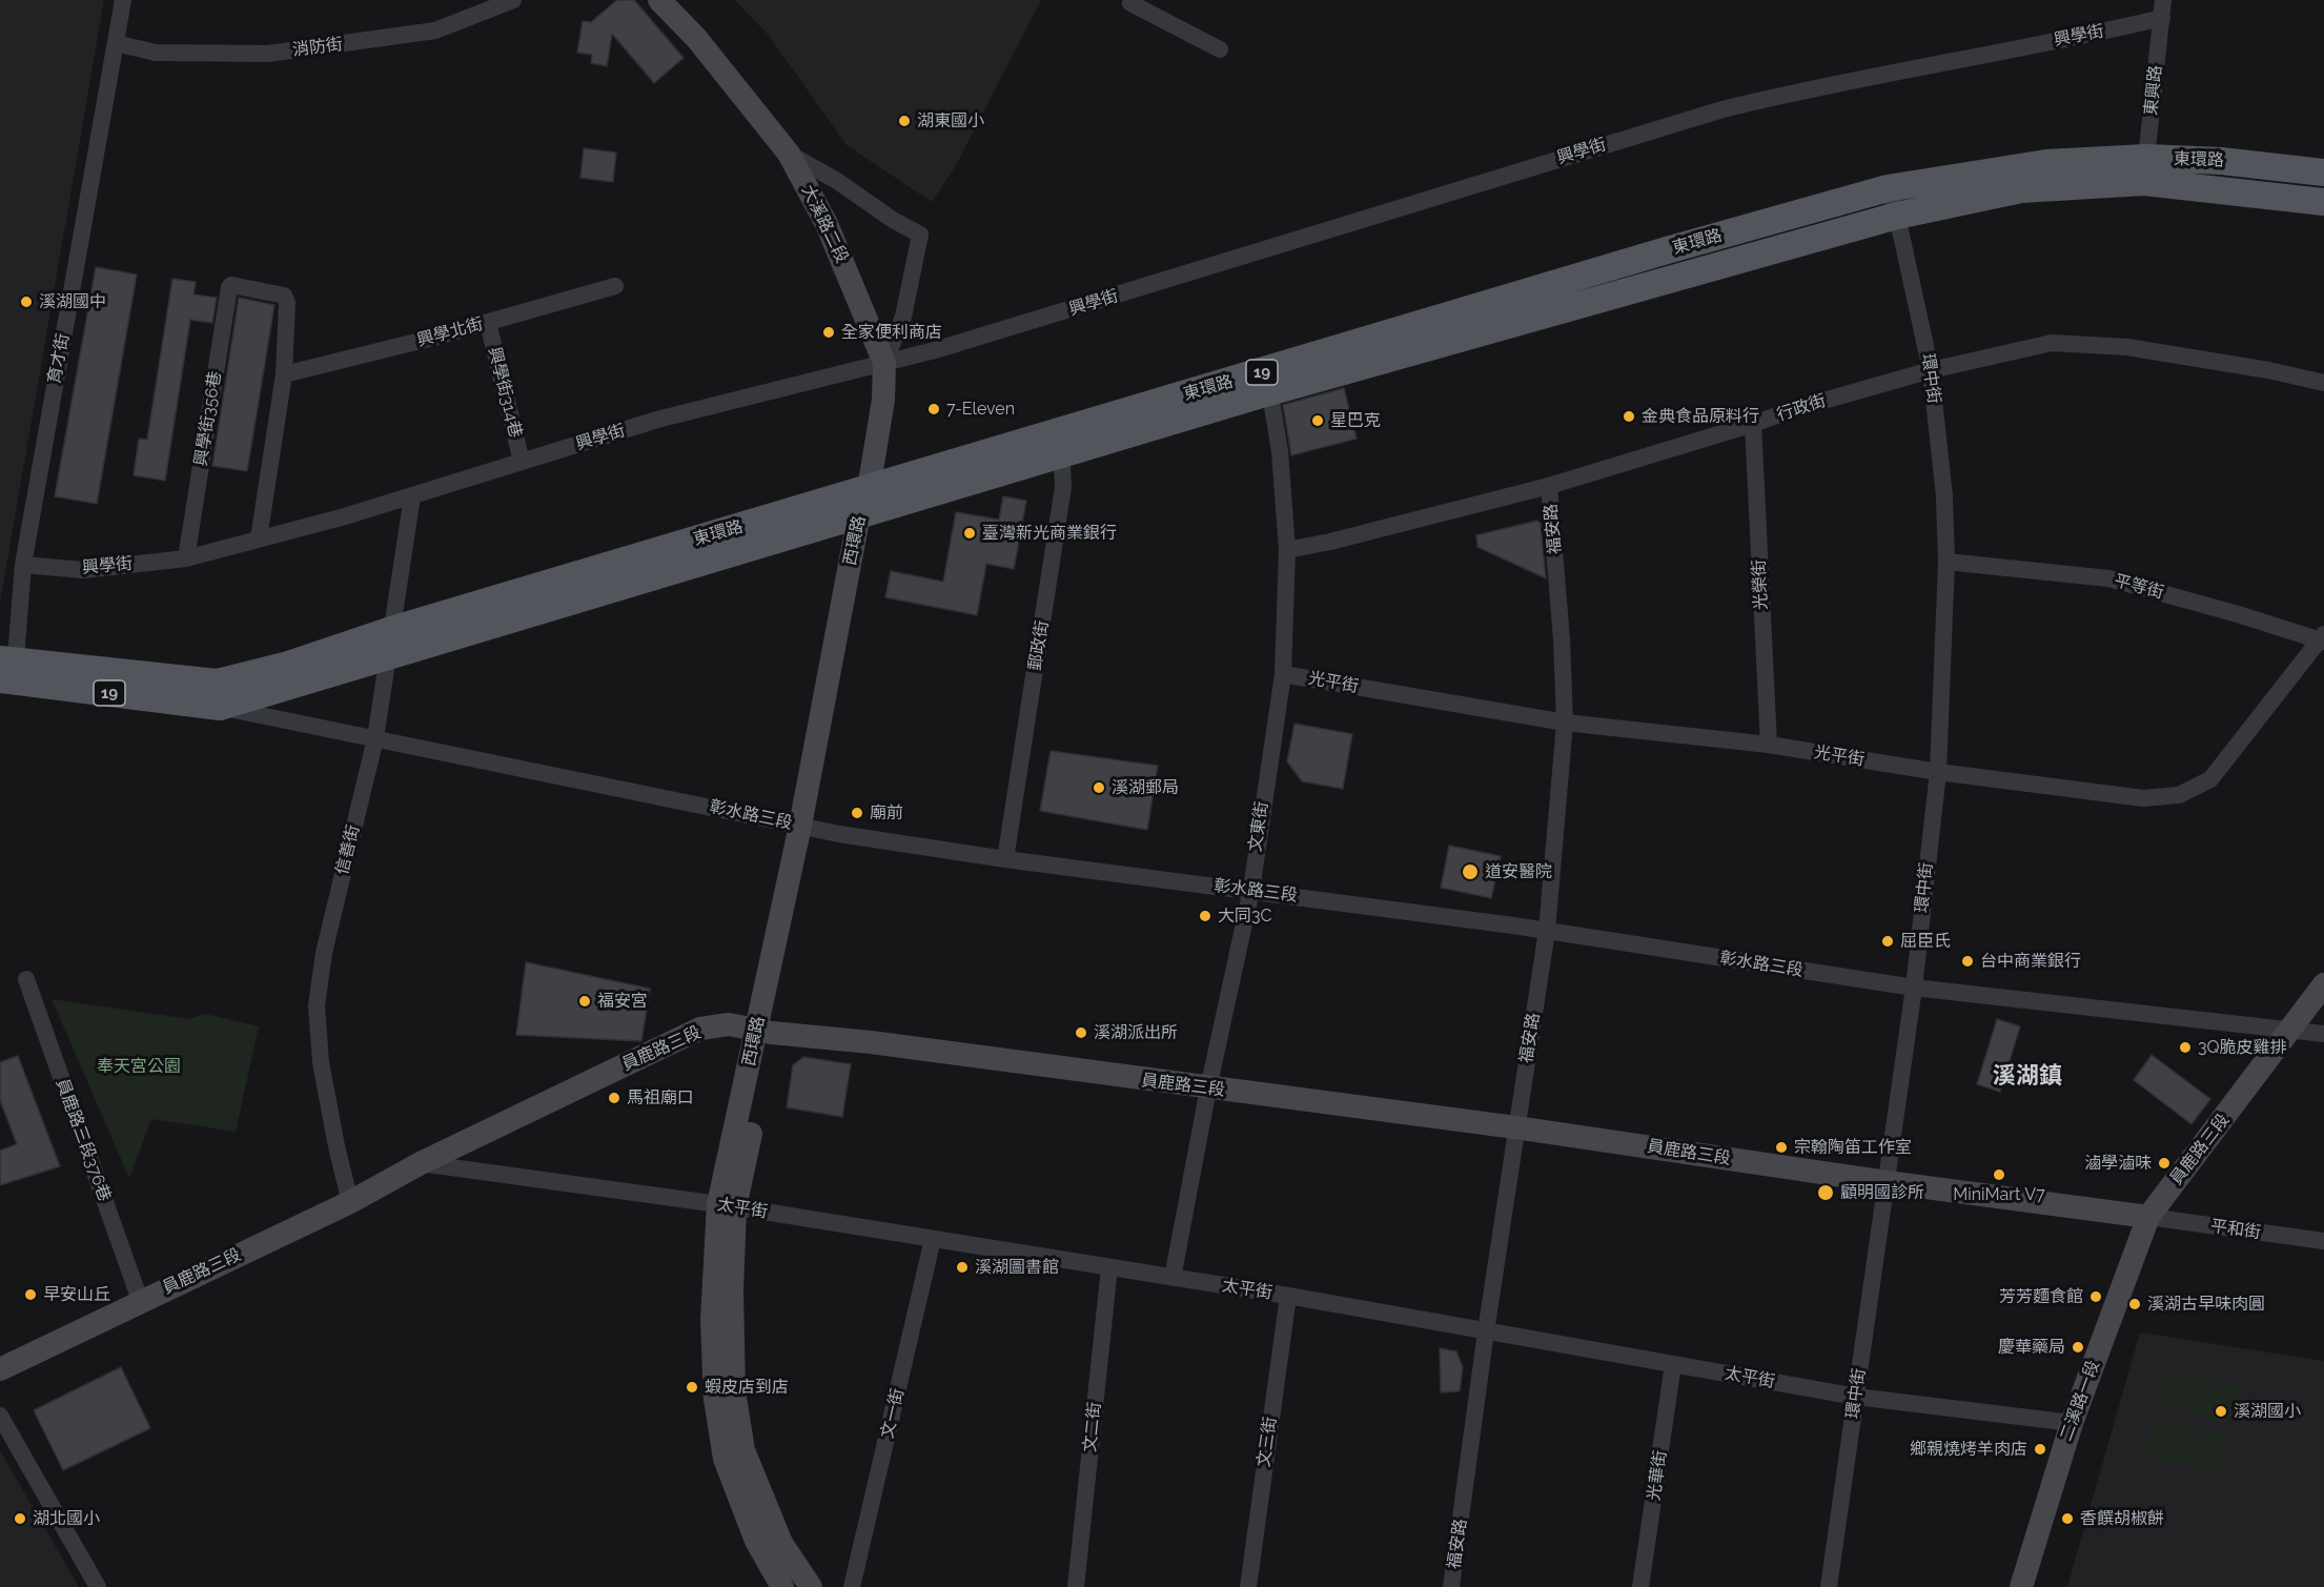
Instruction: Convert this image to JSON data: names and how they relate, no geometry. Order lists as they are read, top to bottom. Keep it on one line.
{"streets":{"main road":["東環路","19"],"street":["興學街","消防街","東興路","大溪路二段","興學北街","育才街","環中街","興學街314巷","行政街","興學街356巷","福安路","西環路","光榮街","平等街","郵政街","光平街","彰水路三段","文東街","信善街","員鹿路三段","員鹿路三段376巷","太平街","平和街","二溪路一段","文一街","文二街","文三街","光華街"]},"crossings":[["興學街","東興路"],["興學街","大溪路二段"],["興學街","育才街"],["興學街","興學街314巷"],["興學街","興學街356巷"],["興學街","信善街"],["消防街","育才街"],["東興路","東環路"],["東環路","大溪路二段"],["東環路","19"],["東環路","環中街"],["東環路","西環路"],["東環路","郵政街"],["東環路","彰水路三段"],["東環路","文東街"],["東環路","信善街"],["大溪路二段","西環路"],["興學北街","興學街314巷"],["興學北街","興學街356巷"],["育才街","19"],["19","彰水路三段"],["環中街","行政街"],["環中街","平等街"],["環中街","光平街"],["環中街","彰水路三段"],["環中街","員鹿路三段"],["環中街","太平街"],["行政街","福安路"],["行政街","光榮街"],["行政街","文東街"],["福安路","光平街"],["福安路","彰水路三段"],["福安路","員鹿路三段"],["福安路","太平街"],["西環路","彰水路三段"],["西環路","員鹿路三段"],["西環路","太平街"],["光榮街","光平街"],["平等街","光平街"],["郵政街","彰水路三段"],["光平街","文東街"],["彰水路三段","文東街"],["彰水路三段","信善街"],["彰水路三段","員鹿路三段"],["文東街","員鹿路三段"],["文東街","太平街"],["信善街","員鹿路三段"],["員鹿路三段","員鹿路三段376巷"],["員鹿路三段","太平街"],["員鹿路三段","平和街"],["員鹿路三段","二溪路一段"],["太平街","二溪路一段"],["太平街","文一街"],["太平街","文二街"],["太平街","文三街"],["太平街","光華街"],["平和街","二溪路一段"]],"districts":["溪湖鎮"],"parks":["奉天宮公園"],"places":["湖東國小","溪湖國中","全家便利商店","7-Eleven","金典食品原料行","星巴克","臺灣新光商業銀行","溪湖郵局","廟前","道安醫院","大同3C","屈臣氏","台中商業銀行","福安宮","溪湖派出所","3Q脆皮雞排","馬祖廟口","宗翰陶笛工作室","滷學滷味","MiniMart V7","顧明國診所","溪湖圖書館","早安山丘","芳芳麵食館","溪湖古早味肉圓","慶華藥局","蝦皮店到店","溪湖國小","鄉親燒烤羊肉店","湖北國小","香饌胡椒餅"]}
